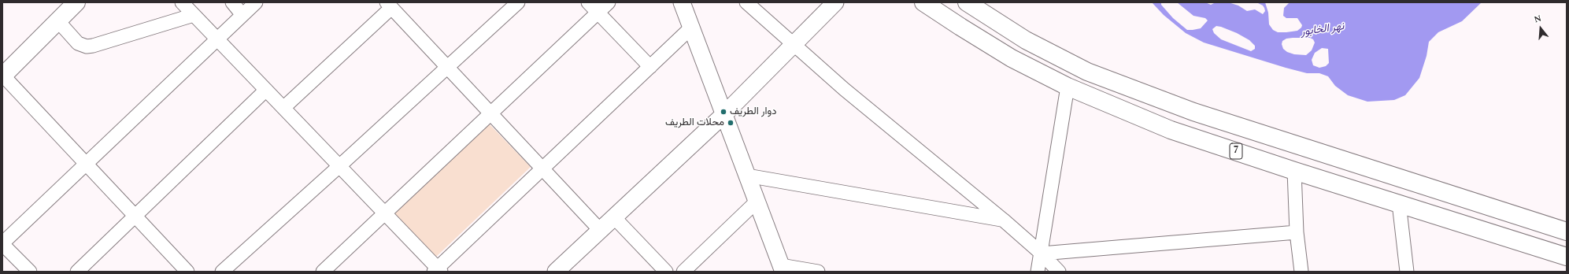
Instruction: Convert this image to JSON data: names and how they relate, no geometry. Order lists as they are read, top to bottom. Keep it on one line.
{"streets":{"main road":["7"]},"water":["نهر الخابور"],"places":["دوار الطريف","محلات الطريف"],"north":"top"}
